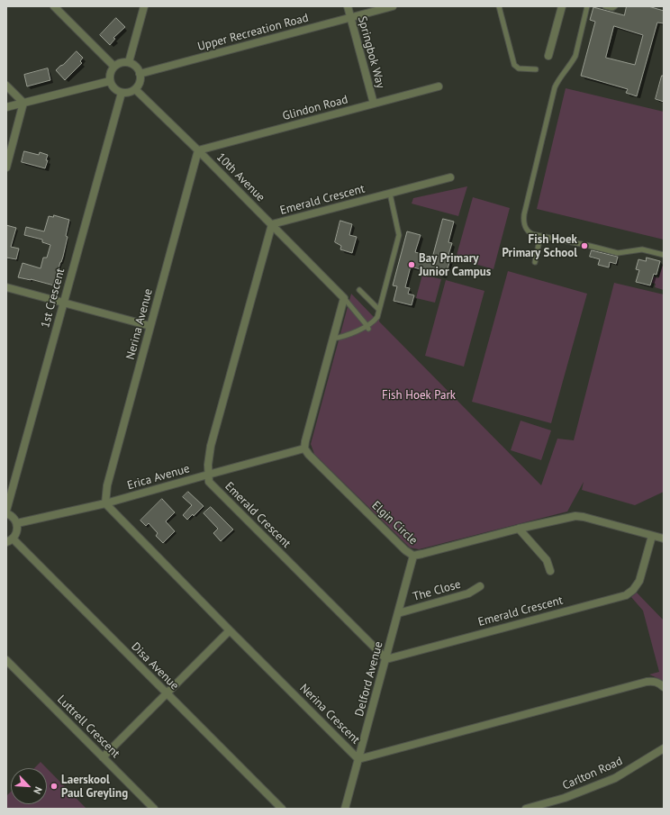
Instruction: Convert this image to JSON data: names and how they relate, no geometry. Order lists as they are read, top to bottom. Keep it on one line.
{"streets":{"street":["Upper Recreation Road","Springbok Way","Glindon Road","10th Avenue","Emerald Crescent","1st Crescent","Nerina Avenue","Erica Avenue","Elgin Circle","The Close","Disa Avenue","Delford Avenue","Nerina Crescent","Luttrell Crescent","Carlton Road"]},"crossings":[["Upper Recreation Road","Springbok Way"],["Upper Recreation Road","10th Avenue"],["Upper Recreation Road","1st Crescent"],["Springbok Way","Glindon Road"],["Glindon Road","10th Avenue"],["Glindon Road","Nerina Avenue"],["10th Avenue","Emerald Crescent"],["10th Avenue","1st Crescent"],["10th Avenue","Nerina Avenue"],["Emerald Crescent","Erica Avenue"],["Emerald Crescent","Elgin Circle"],["Emerald Crescent","Delford Avenue"],["Nerina Avenue","Erica Avenue"],["Nerina Avenue","Nerina Crescent"],["Erica Avenue","Elgin Circle"],["Erica Avenue","Nerina Crescent"],["Elgin Circle","Delford Avenue"],["The Close","Delford Avenue"],["Delford Avenue","Nerina Crescent"]],"parks":["Fish Hoek Park"],"places":["Fish Hoek Primary School","Bay Primary Junior Campus","Laerskool Paul Greyling"],"north":"bottom right"}
